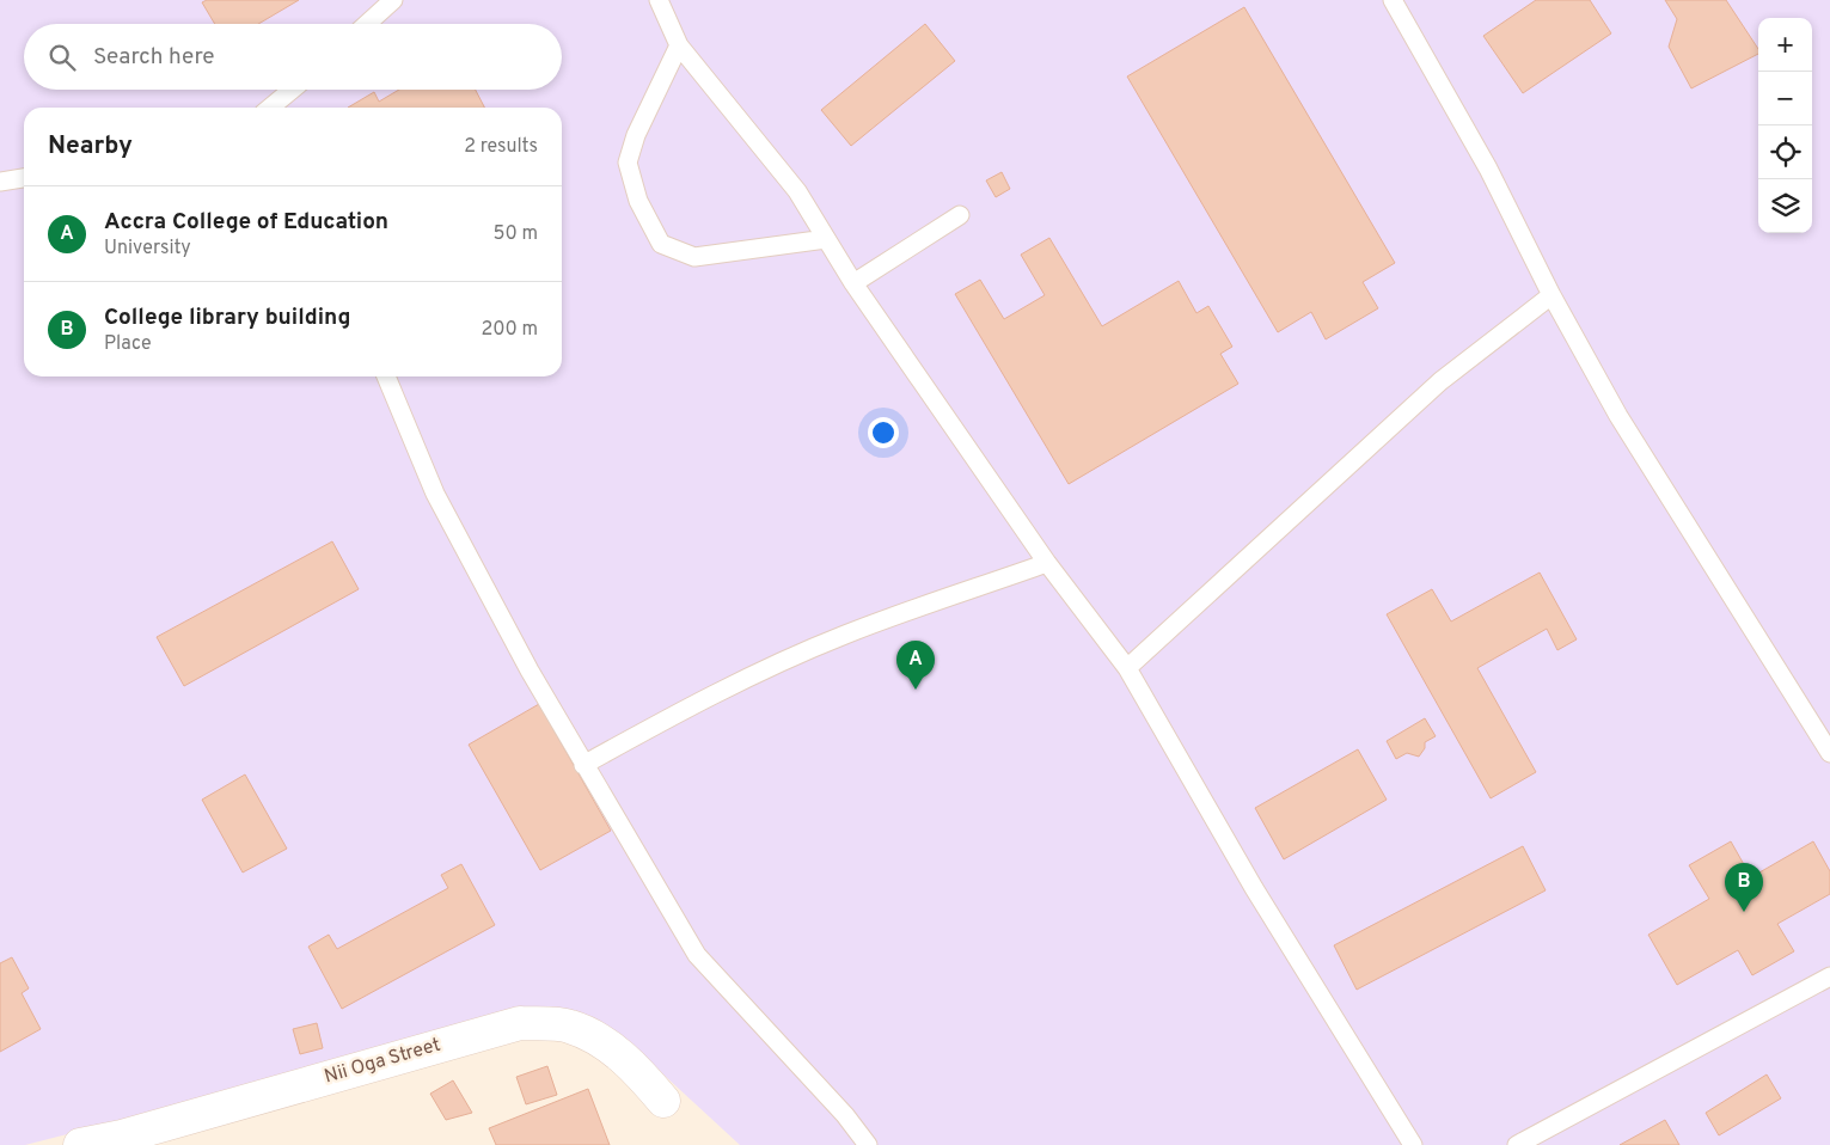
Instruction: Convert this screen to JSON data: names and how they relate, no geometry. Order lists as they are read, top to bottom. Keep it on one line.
{"streets":{"street":["Nii Oga Street"]},"page":{"map_buttons":["+","−"],"search":"Search here","heading":["Nearby","2 results"],"list":[{"mark":"A","name":"Accra College of Education","note":"University","value":"50 m"},{"mark":"B","name":"College library building","note":"Place","value":"200 m"}],"pins":["A","B"]}}
